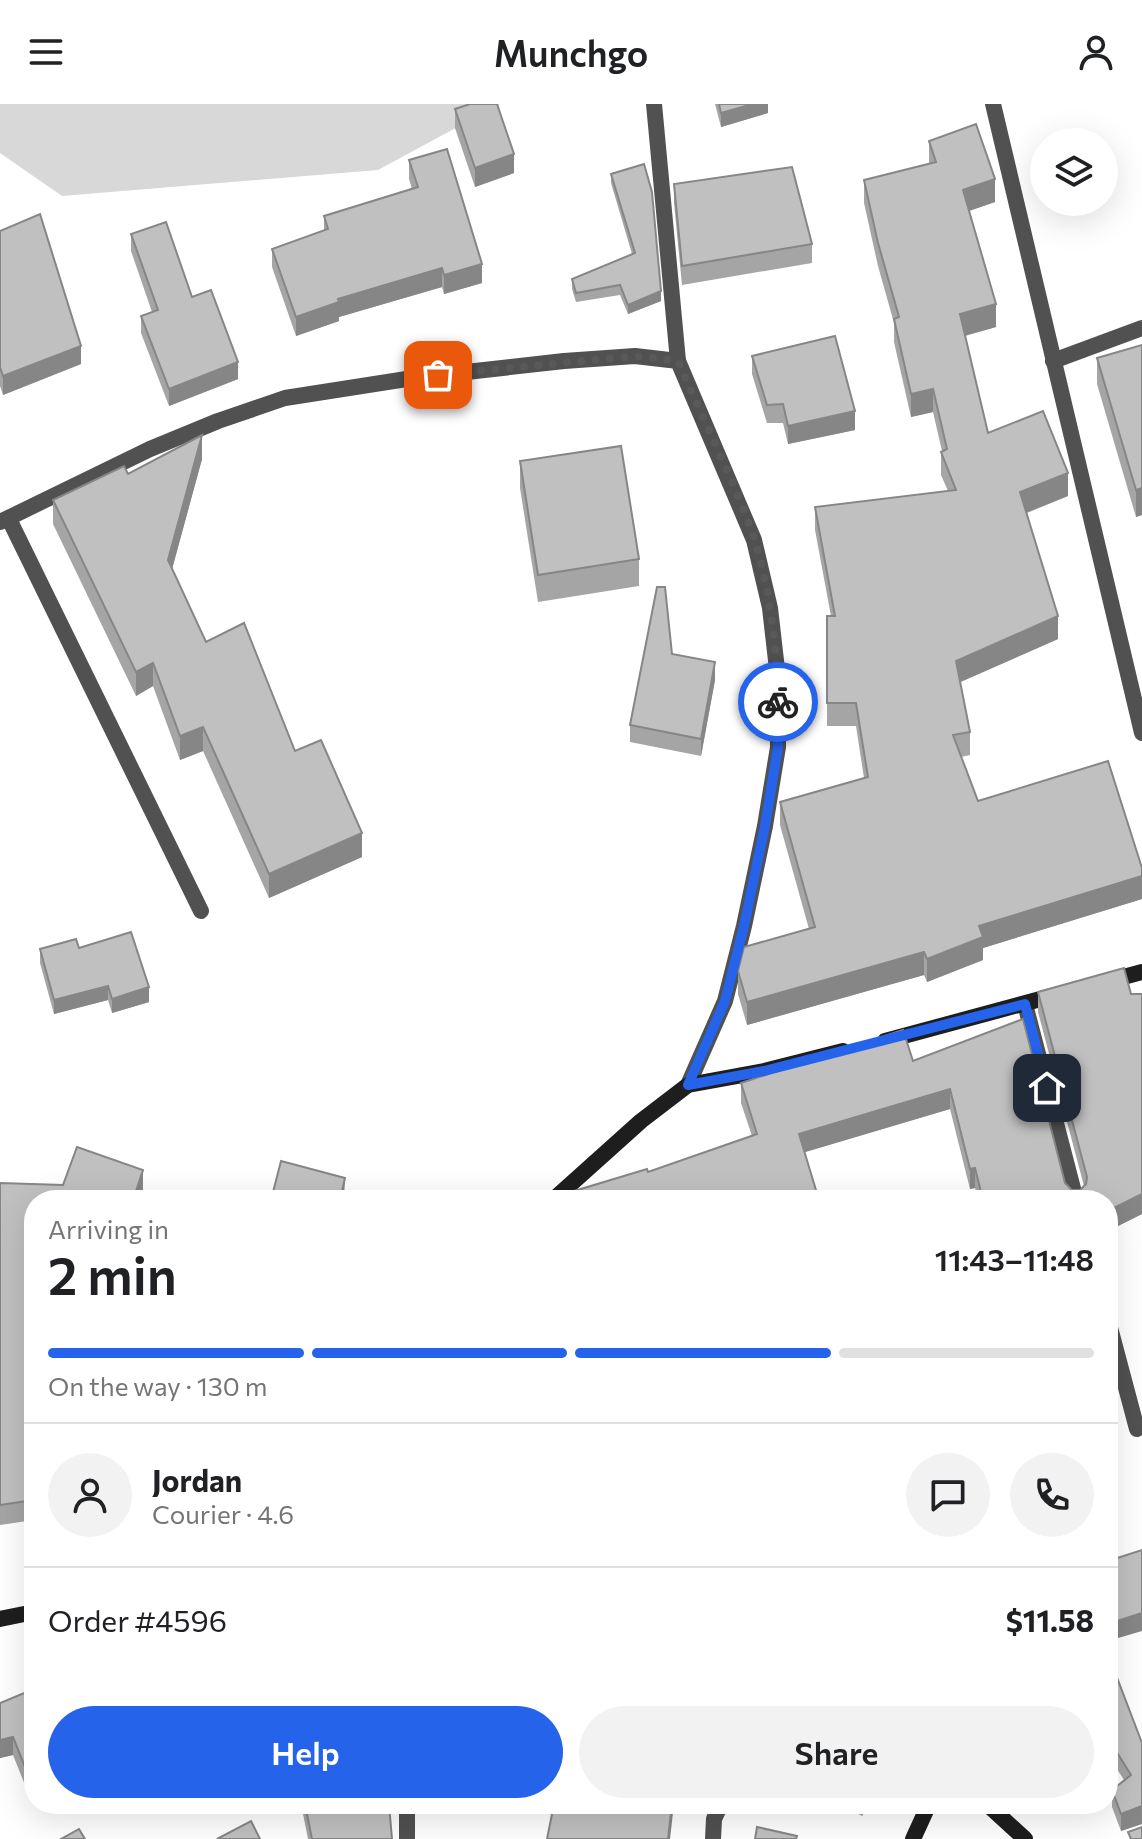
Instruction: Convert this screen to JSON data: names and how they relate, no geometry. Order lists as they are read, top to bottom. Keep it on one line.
{"page":{"header":"Munchgo","heading":["2 min","Arriving in","11:43–11:48"],"panel":["Jordan","Courier · 4.6","Order #4596","$11.58"],"bar":"On the way · 130 m","buttons":["Help","Share"]}}
